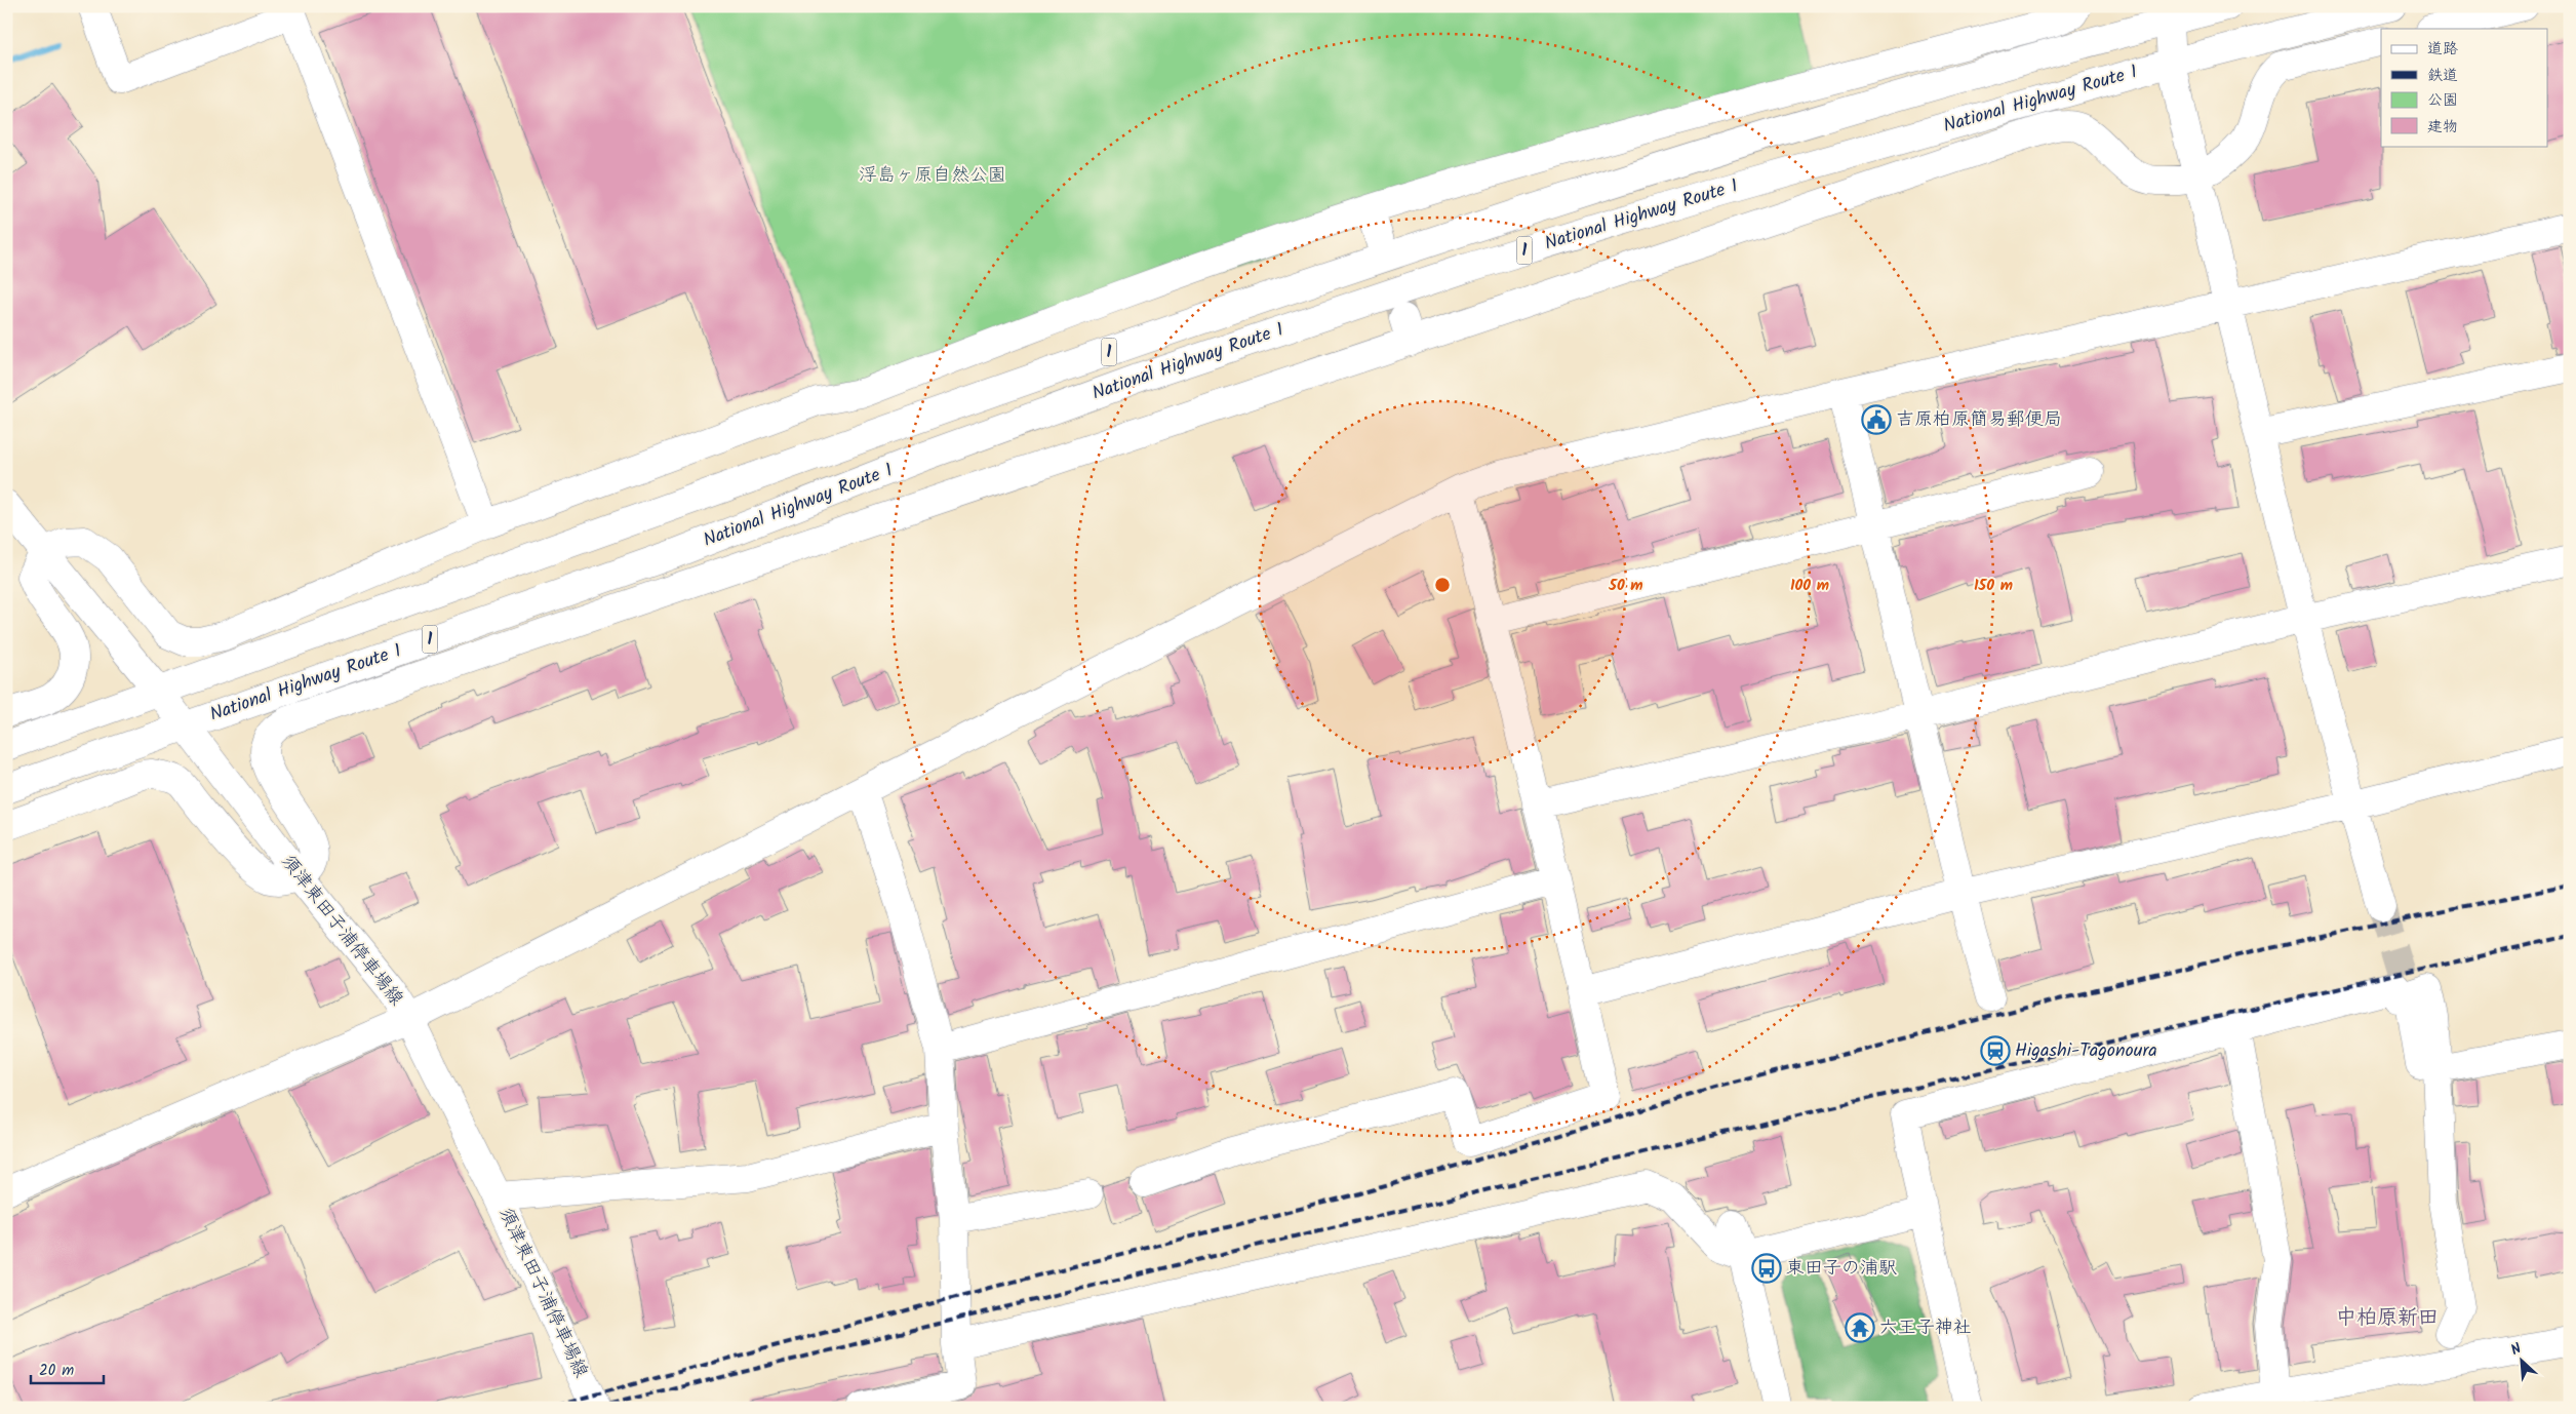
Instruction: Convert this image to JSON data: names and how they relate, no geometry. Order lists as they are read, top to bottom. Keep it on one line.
{"streets":{"main road":["National Highway Route 1","1","須津東田子浦停車場線"]},"crossings":[["National Highway Route 1","須津東田子浦停車場線"]],"districts":["中柏原新田"],"parks":["浮島ヶ原自然公園"],"places":{"public building":["吉原柏原簡易郵便局"],"station":["Higashi-Tagonoura"],"bus stop":["東田子の浦駅"],"temple":["六王子神社"]},"legend":["道路","鉄道","公園","建物"],"scale_bar":"20 m","north":"top left","rings":["50 m","100 m","150 m"]}
